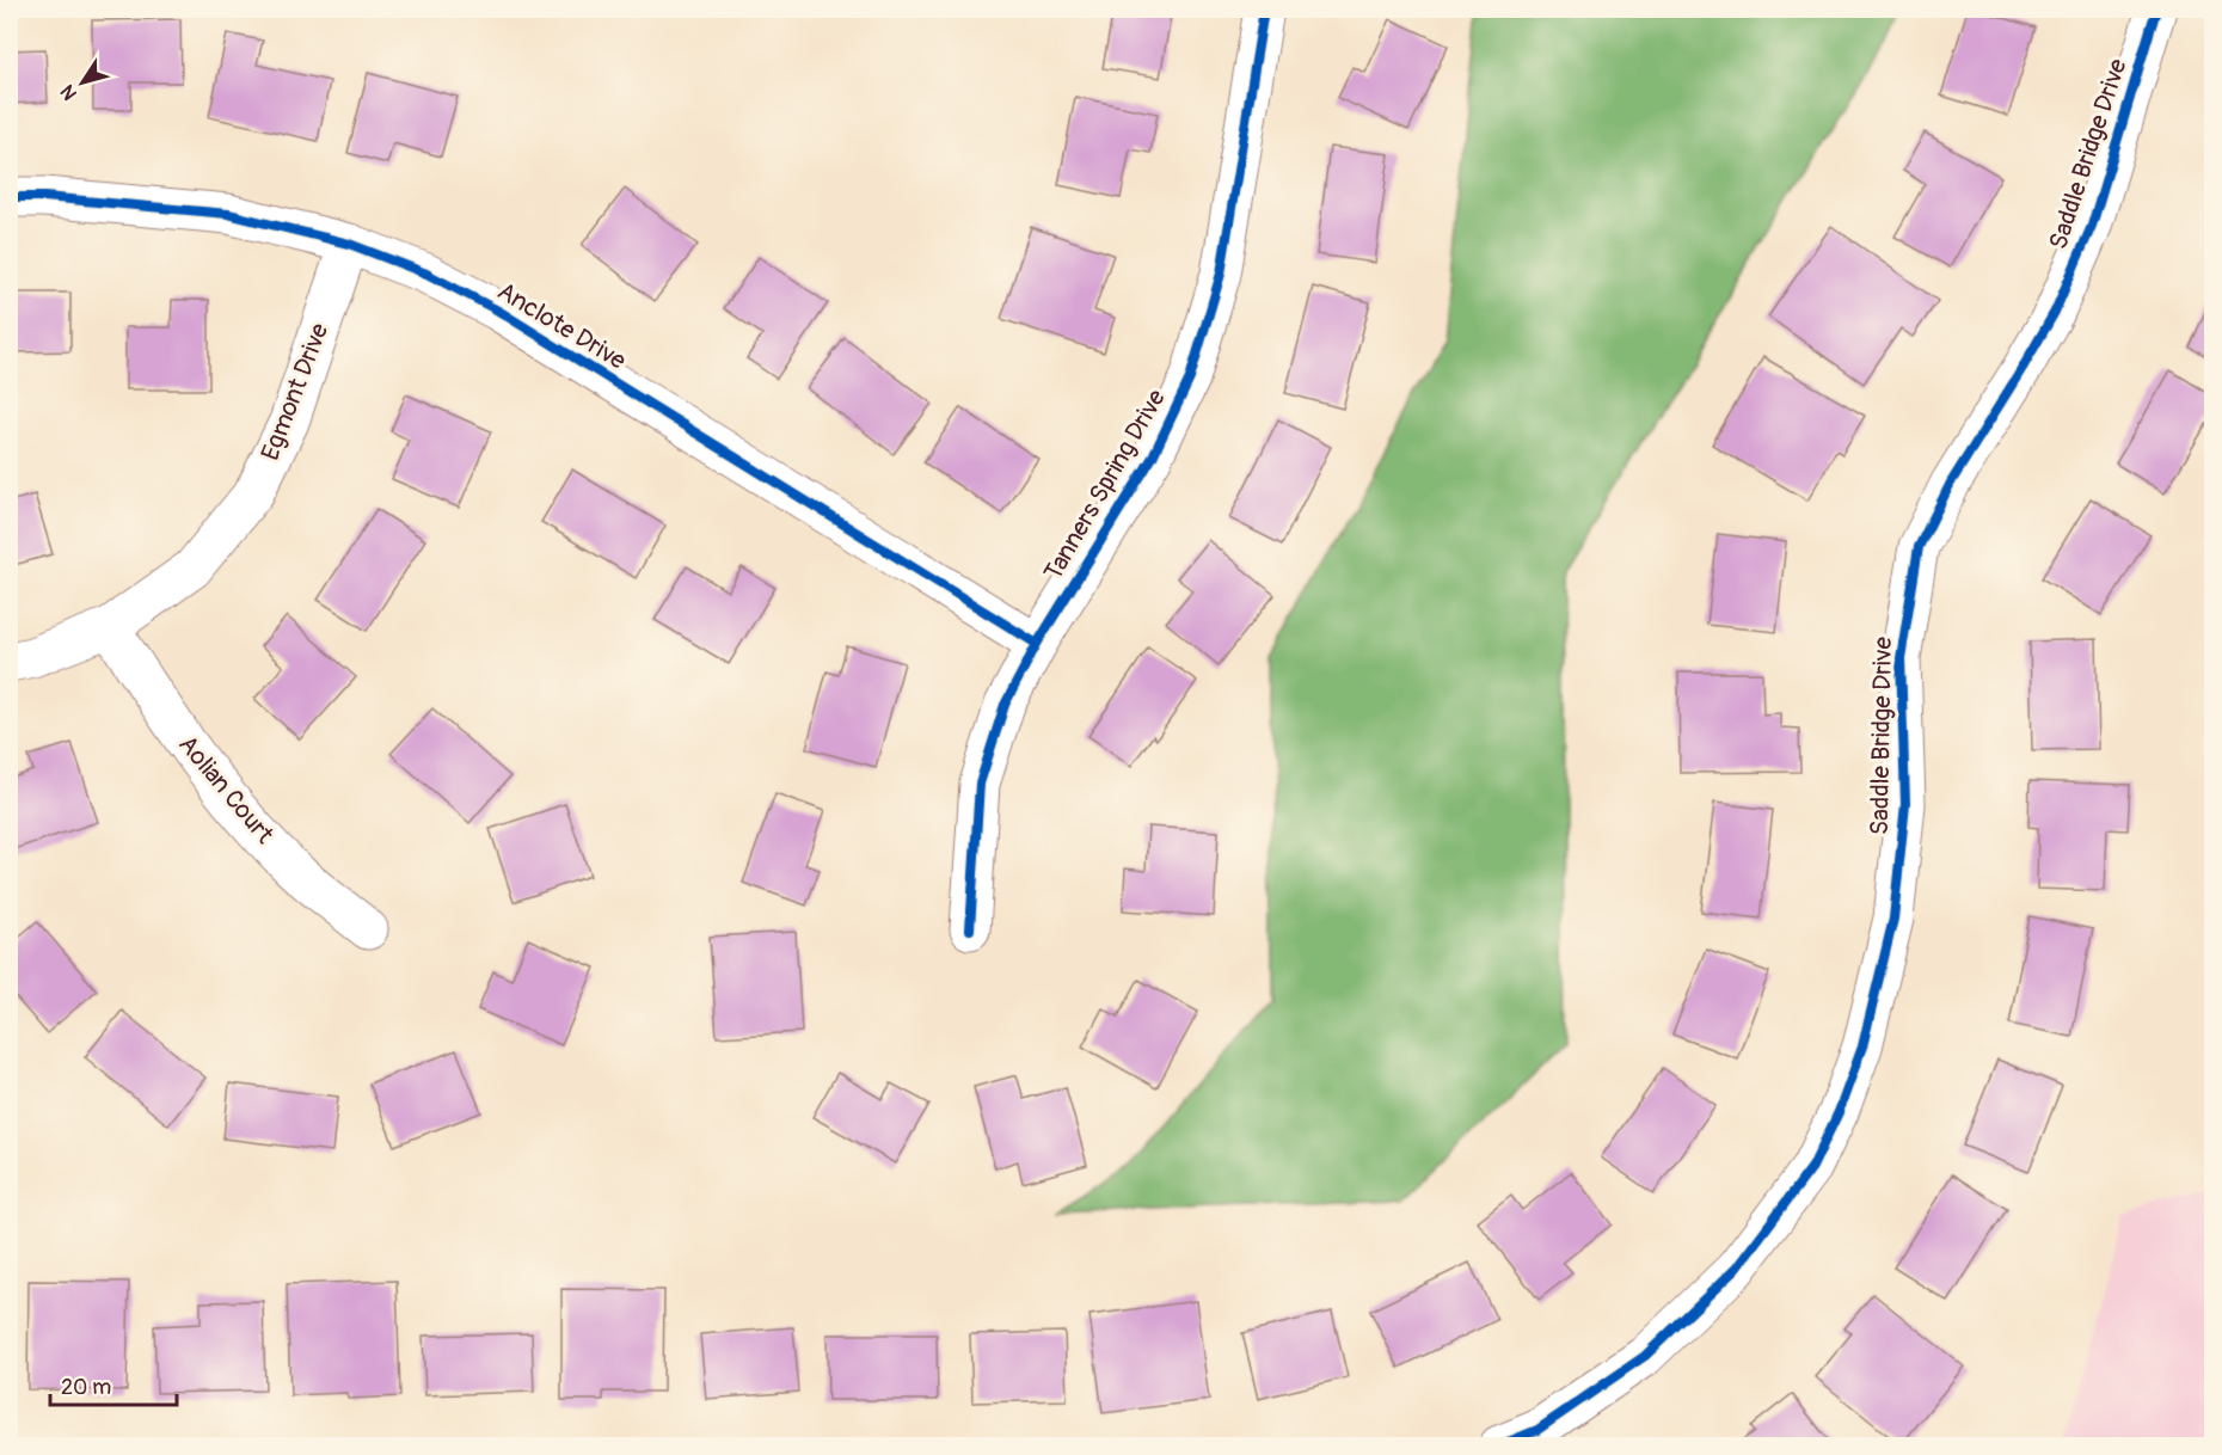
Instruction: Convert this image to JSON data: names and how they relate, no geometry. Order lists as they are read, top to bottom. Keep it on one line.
{"streets":{"street":["Saddle Bridge Drive","Anclote Drive","Egmont Drive","Tanners Spring Drive","Aolian Court"]},"crossings":[["Anclote Drive","Egmont Drive"],["Anclote Drive","Tanners Spring Drive"],["Egmont Drive","Aolian Court"]],"scale_bar":"20 m","north":"bottom left"}
